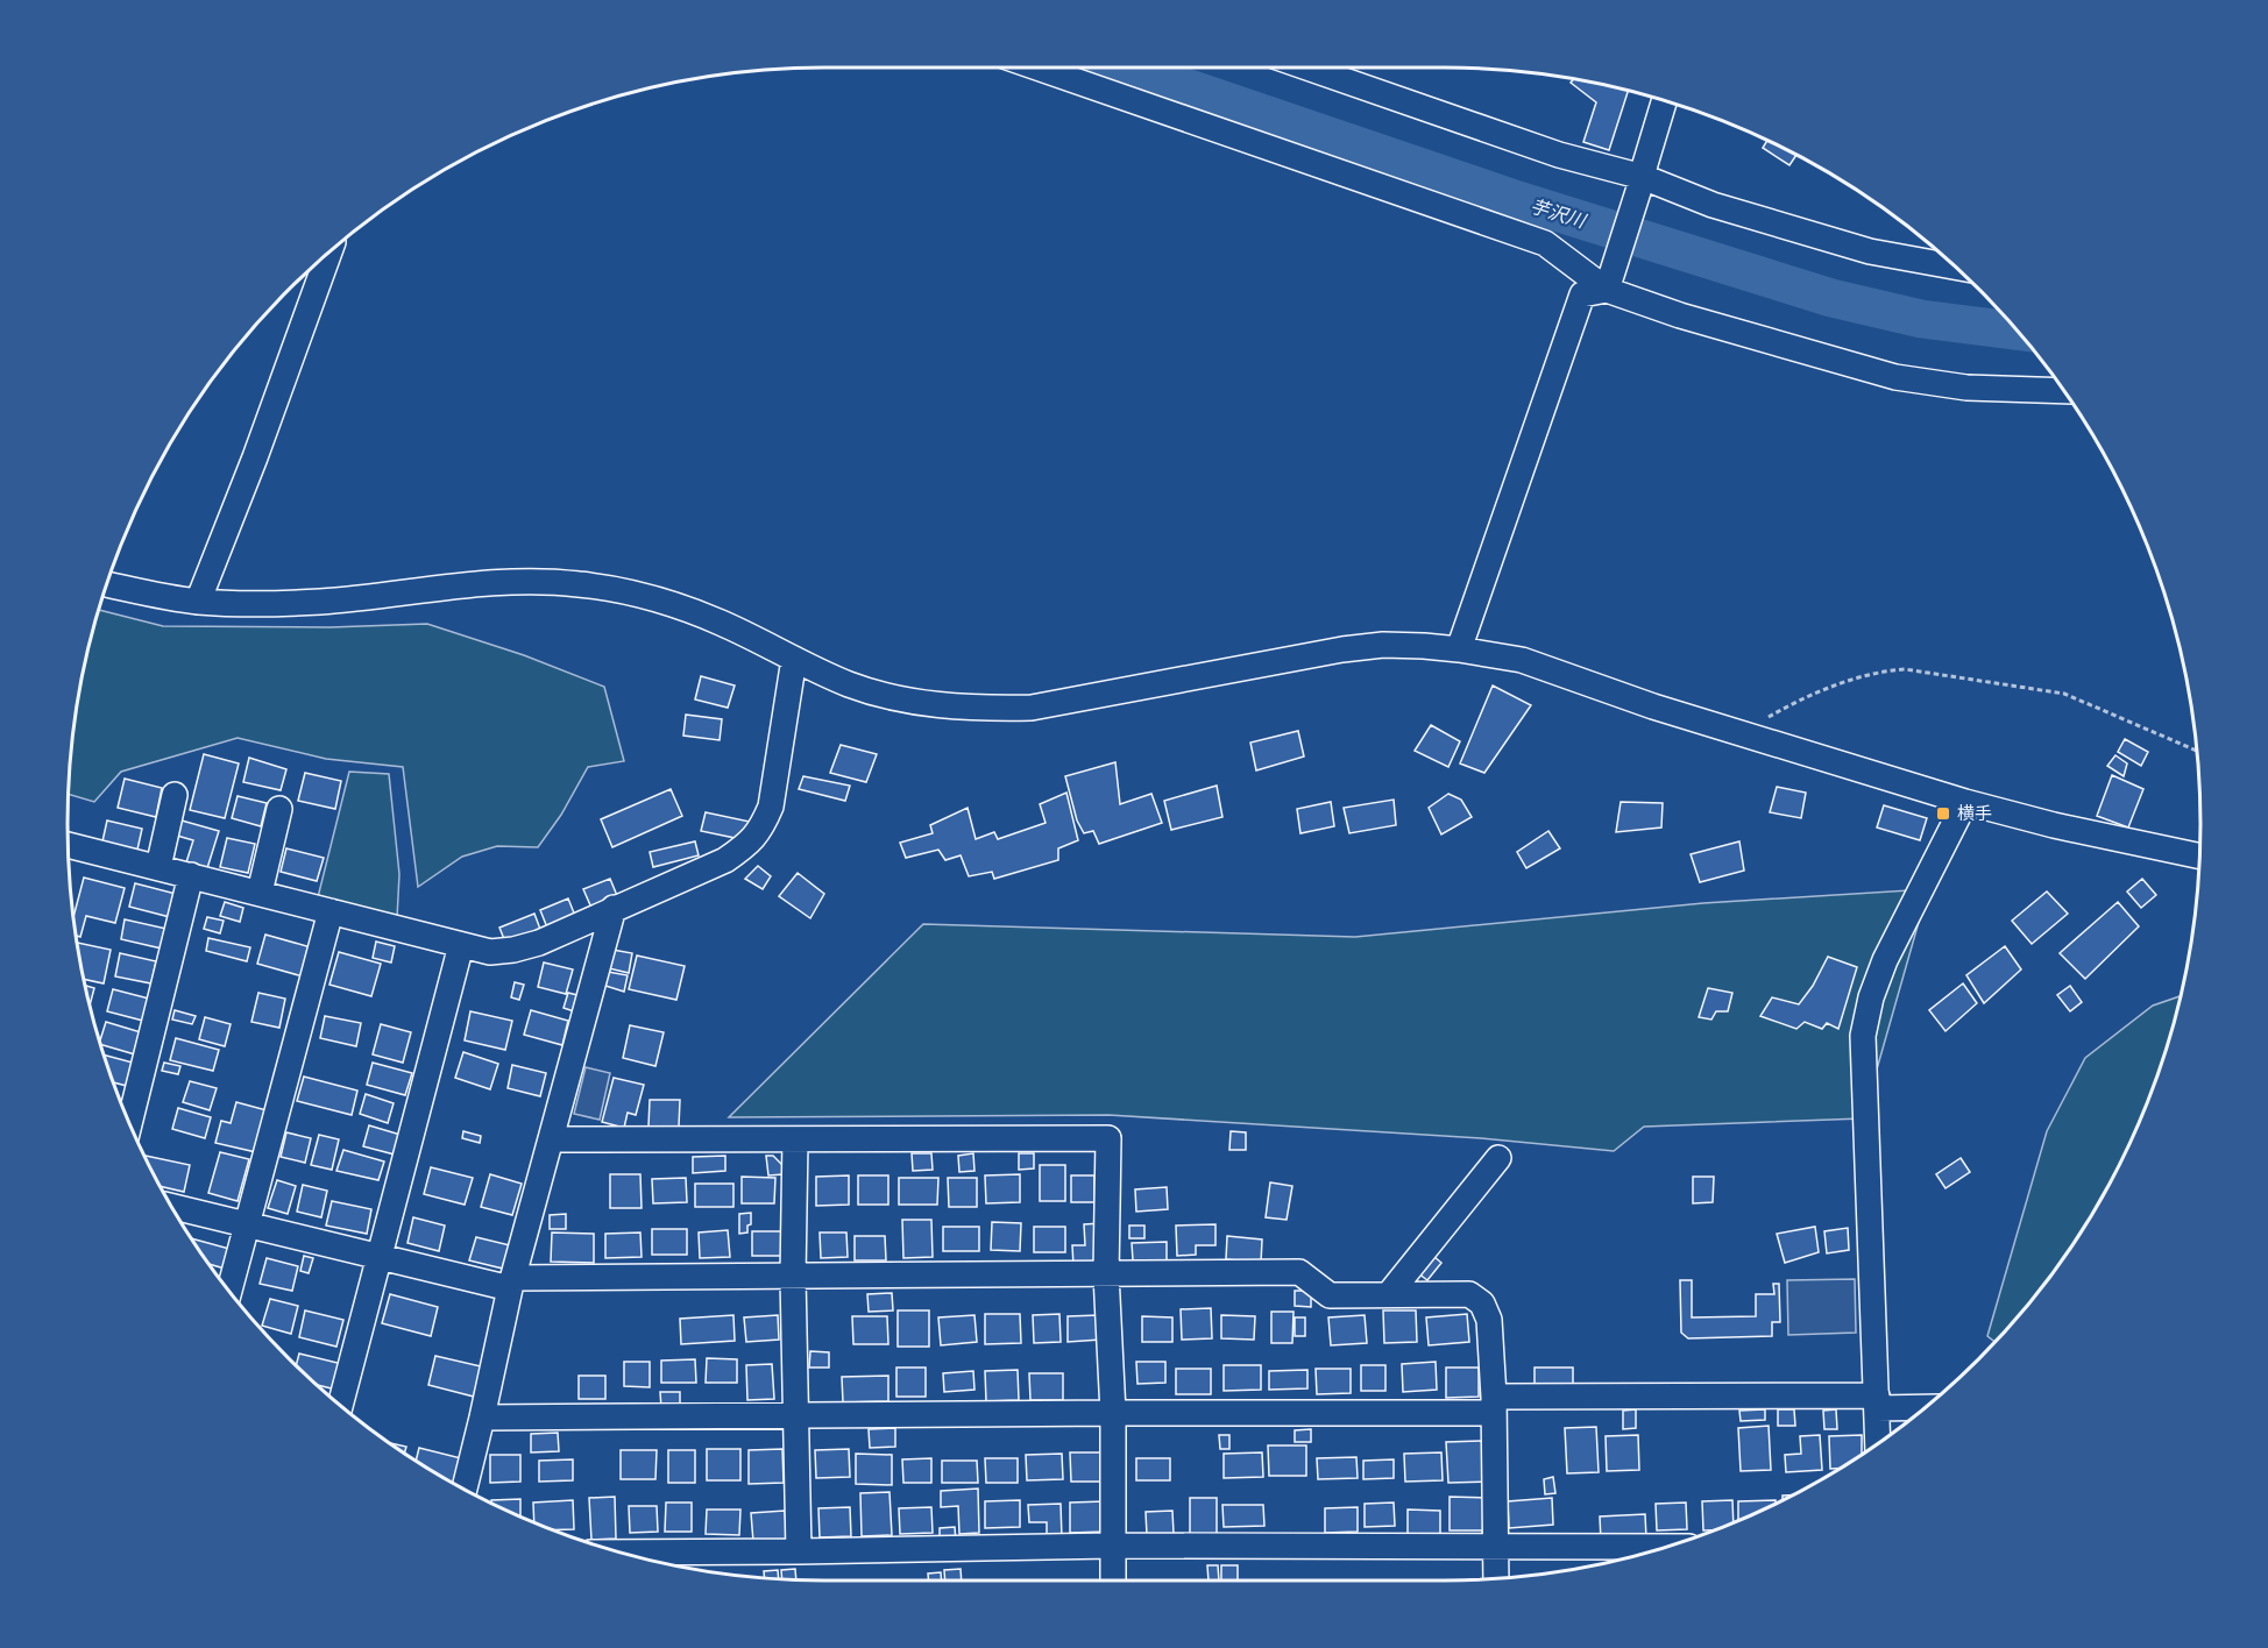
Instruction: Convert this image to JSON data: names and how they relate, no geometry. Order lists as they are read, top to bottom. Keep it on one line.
{"water":["芋沢川"],"places":{"transit":["横手"]}}
